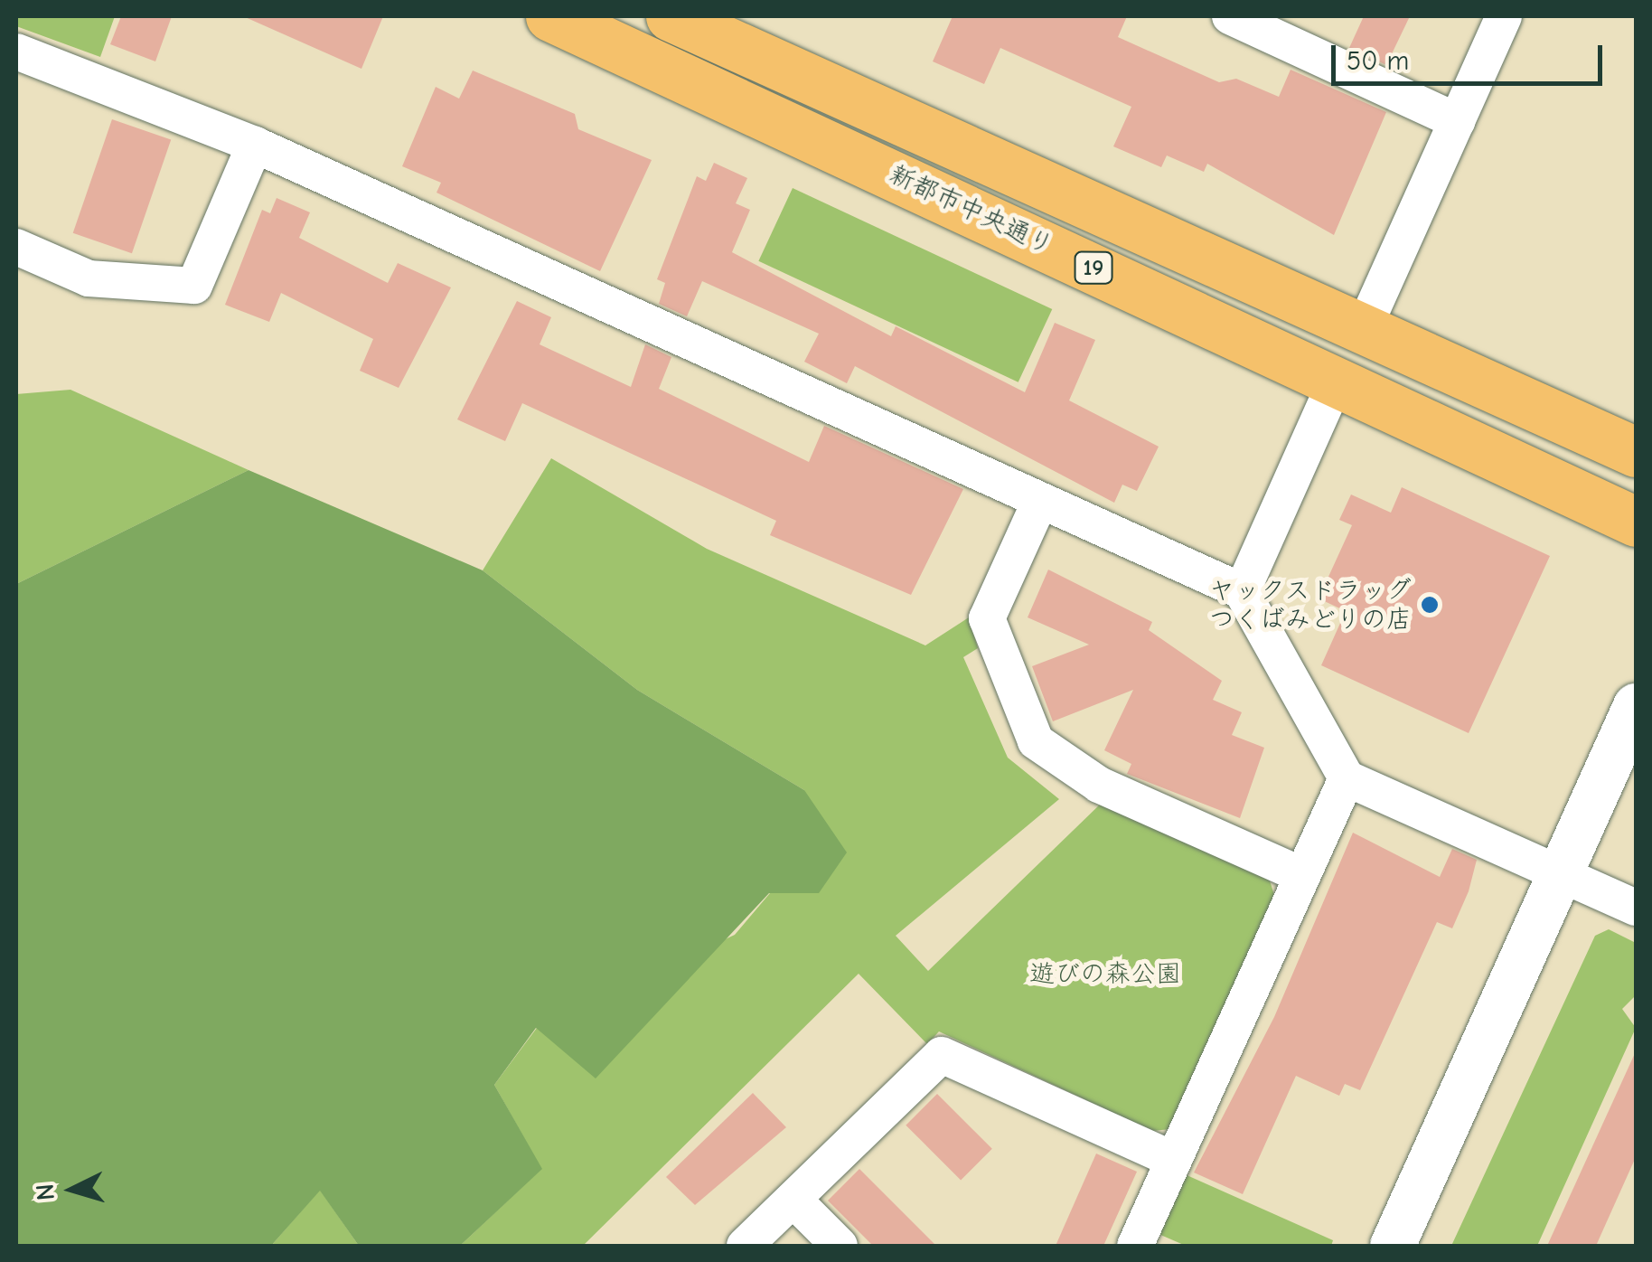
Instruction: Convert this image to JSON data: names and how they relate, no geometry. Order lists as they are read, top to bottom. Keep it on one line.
{"streets":{"main road":["新都市中央通り","19"]},"parks":["遊びの森公園"],"places":["ヤックスドラッグ つくばみどりの店"],"scale_bar":"50 m","north":"left"}
